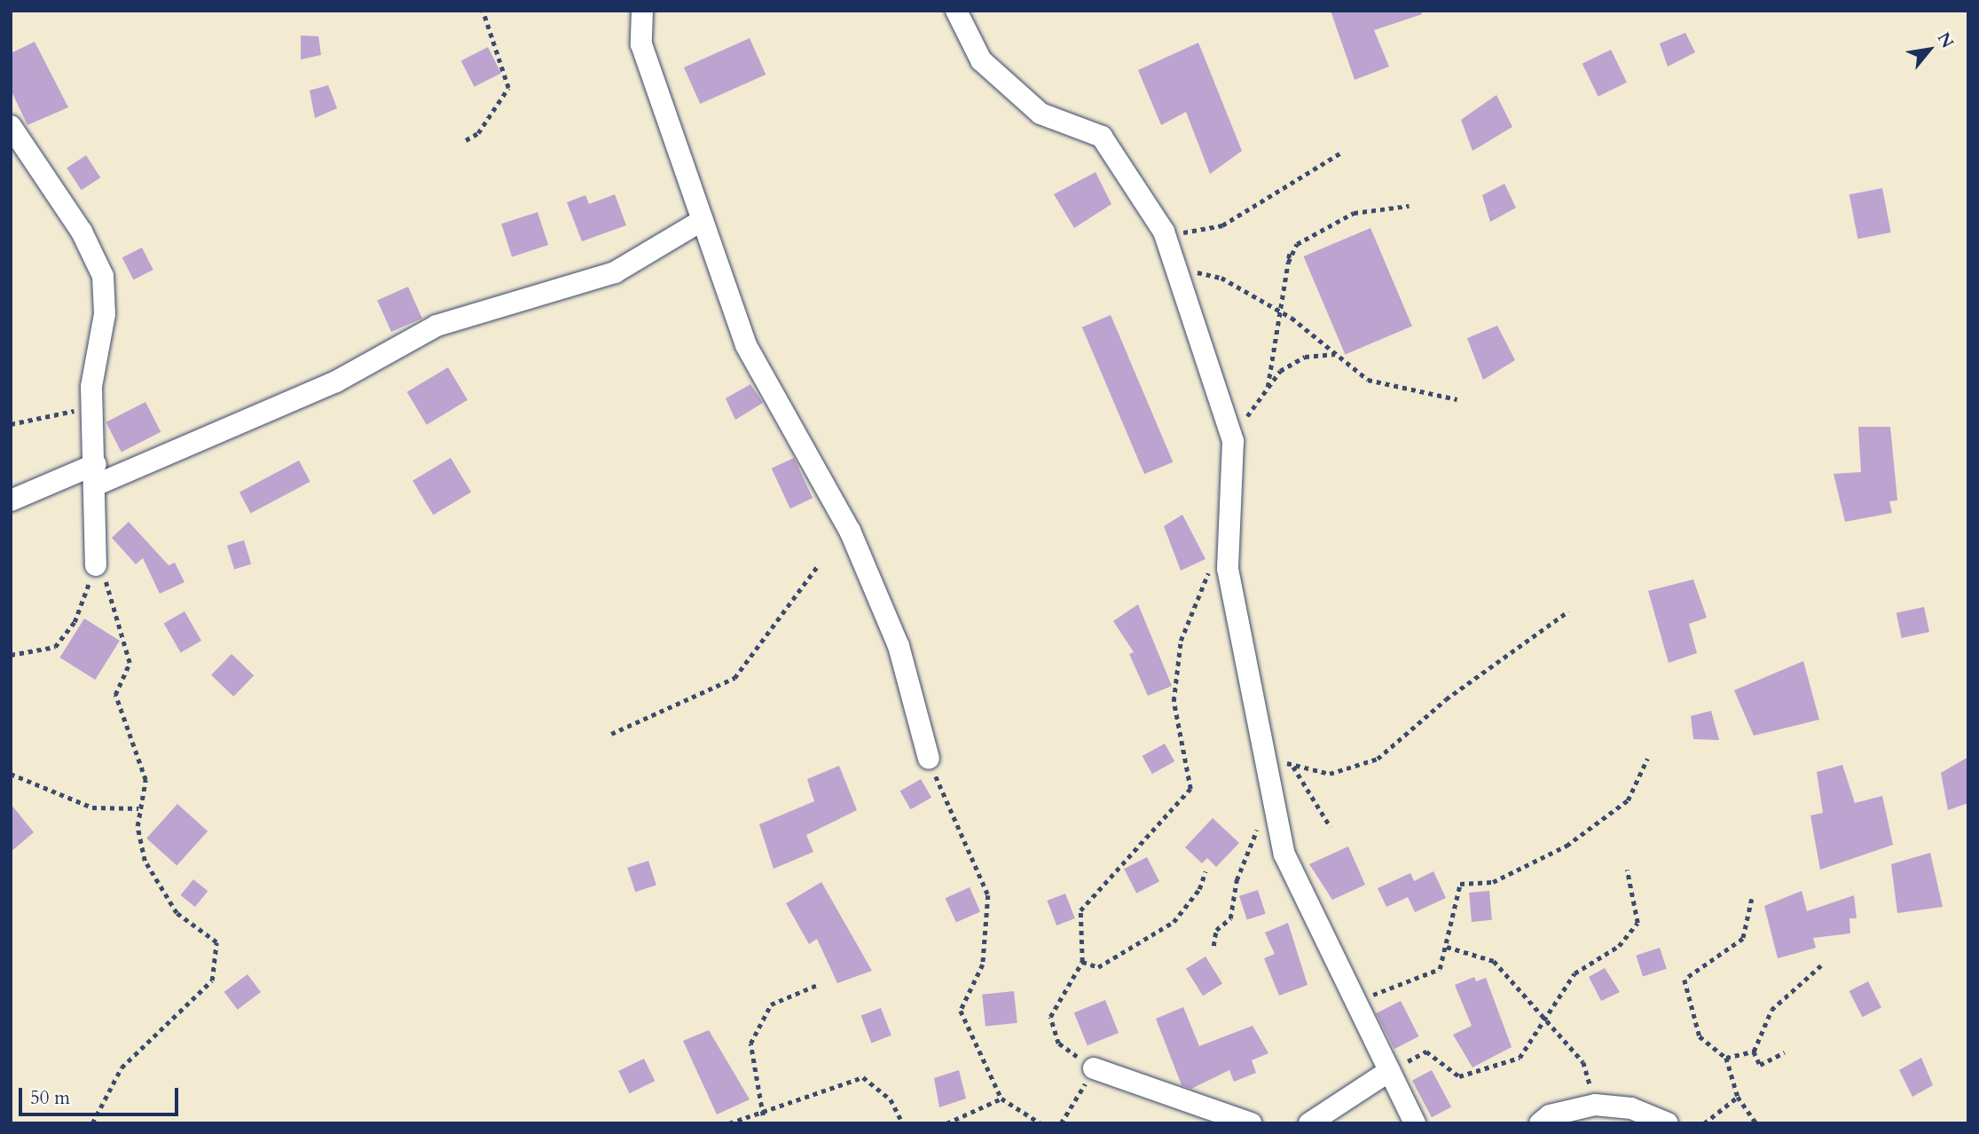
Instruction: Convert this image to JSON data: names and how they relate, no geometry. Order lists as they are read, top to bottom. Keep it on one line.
{"scale_bar":"50 m","north":"top right"}
